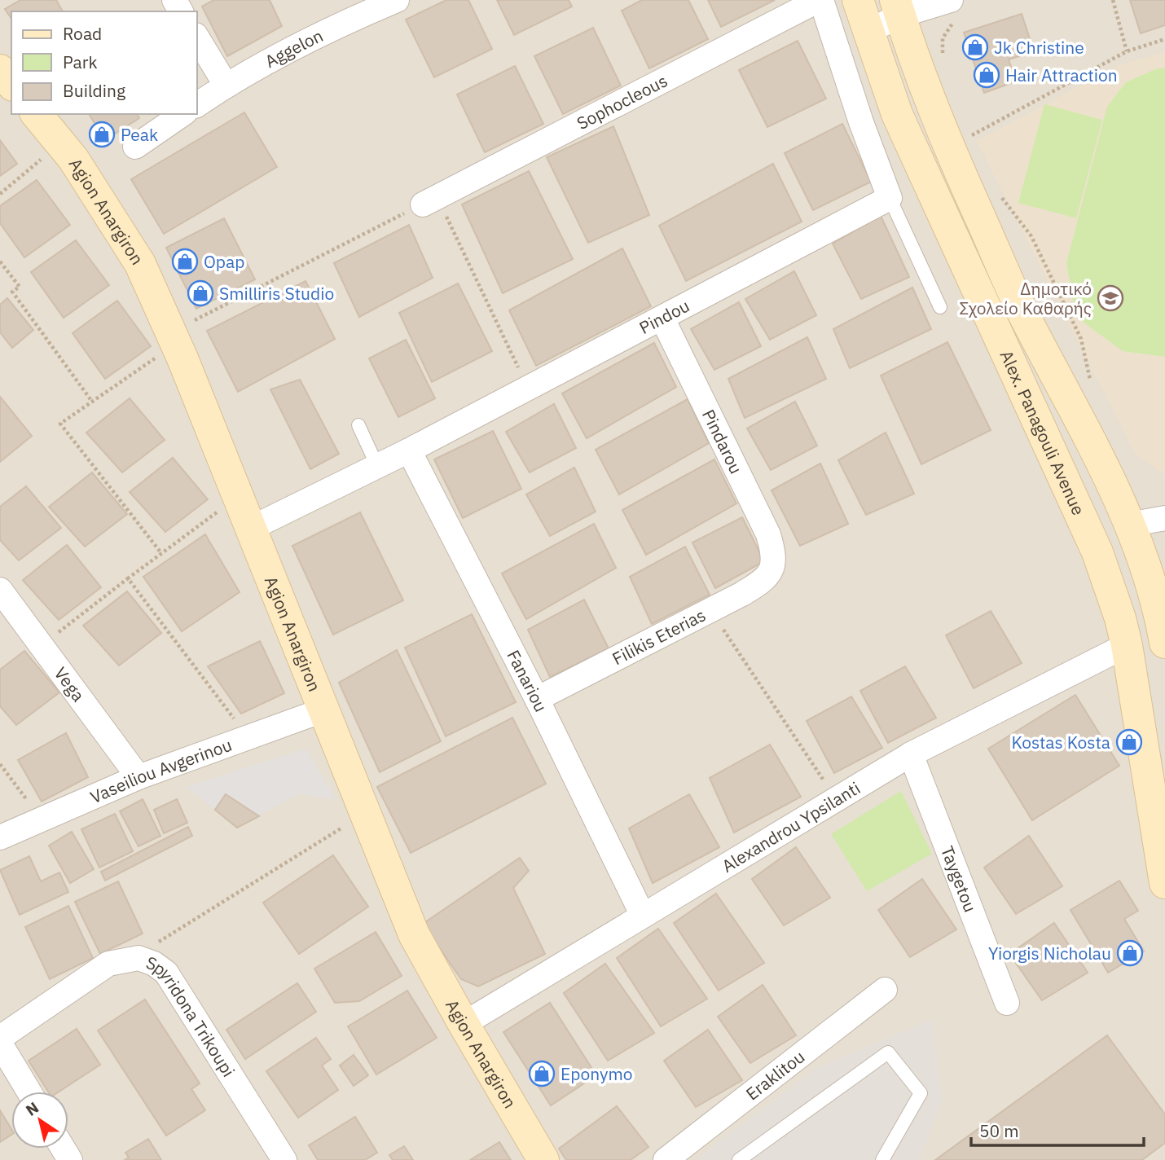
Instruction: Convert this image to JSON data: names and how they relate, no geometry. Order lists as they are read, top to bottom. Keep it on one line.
{"streets":{"main road":["Agion Anargiron","Alex. Panagouli Avenue"],"street":["Aggelon","Sophocleous","Pindou","Pindarou","Filikis Eterias","Fanariou","Vega","Vaseiliou Avgerinou","Alexandrou Ypsilanti","Taygetou","Spyridona Trikoupi","Eraklitou"]},"crossings":[["Agion Anargiron","Pindou"],["Agion Anargiron","Vaseiliou Avgerinou"],["Agion Anargiron","Alexandrou Ypsilanti"],["Pindou","Pindarou"],["Pindou","Fanariou"],["Alex. Panagouli Avenue","Alexandrou Ypsilanti"],["Pindarou","Filikis Eterias"],["Filikis Eterias","Fanariou"],["Fanariou","Alexandrou Ypsilanti"],["Vega","Vaseiliou Avgerinou"],["Alexandrou Ypsilanti","Taygetou"]],"places":{"shop":["Jk Christine","Hair Attraction","Peak","Opap","Smilliris Studio","Kostas Kosta","Yiorgis Nicholau","Eponymo"],"school or university":["Δημοτικό Σχολείο Καθαρής"]},"legend":["Road","Park","Building"],"scale_bar":"50 m","north":"top left"}
